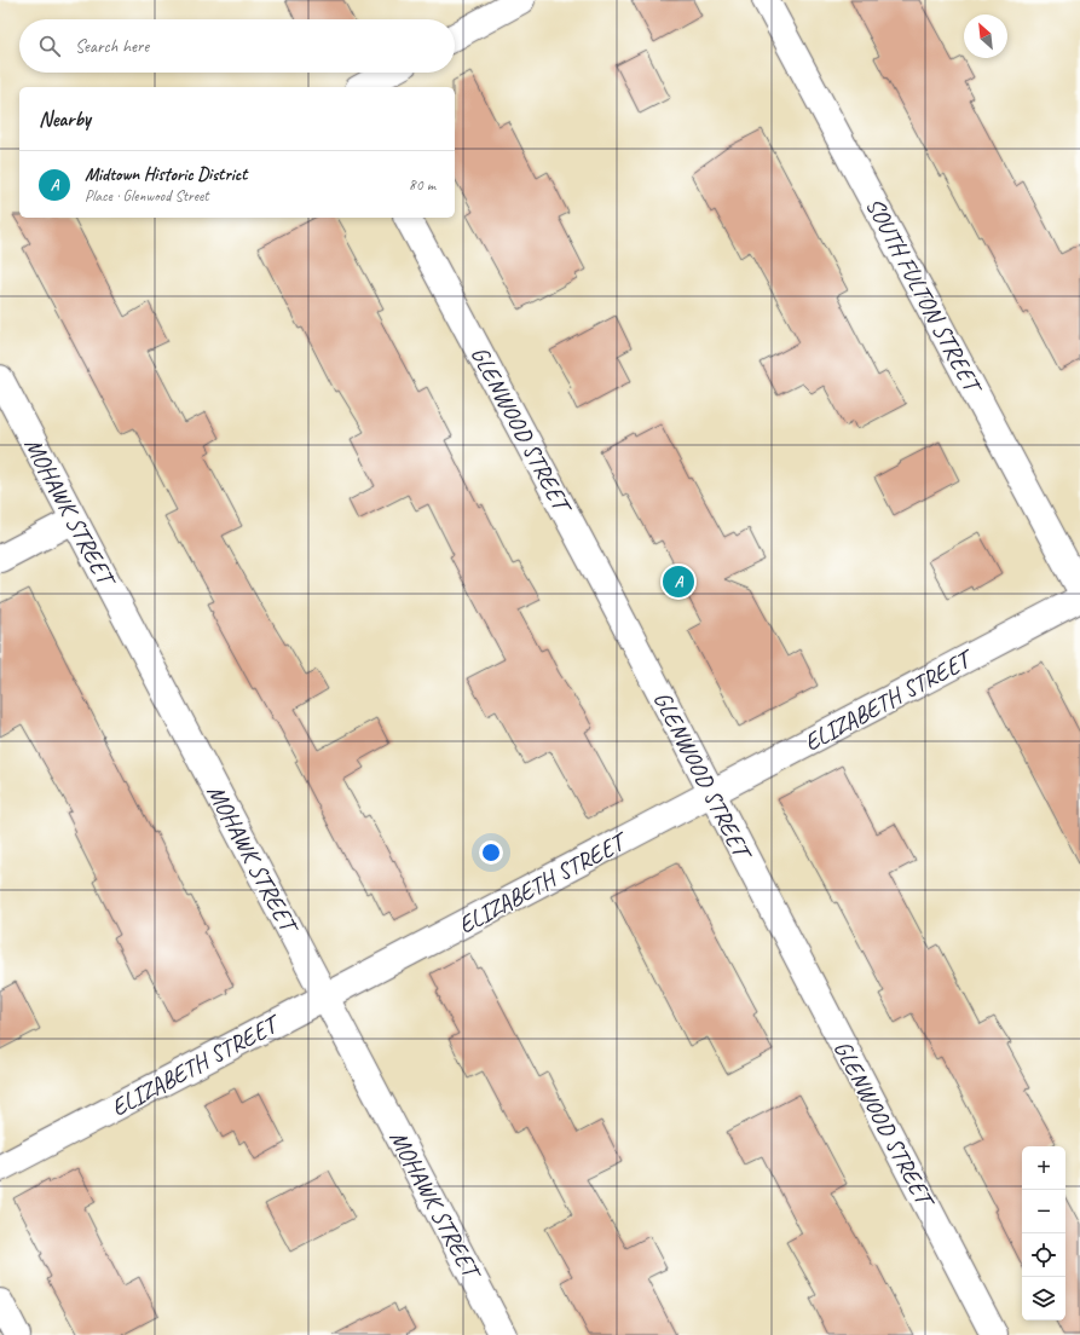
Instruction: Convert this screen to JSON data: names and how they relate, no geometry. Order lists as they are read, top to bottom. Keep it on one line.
{"streets":{"street":["SOUTH FULTON STREET","GLENWOOD STREET","MOHAWK STREET","ELIZABETH STREET"]},"crossings":[["GLENWOOD STREET","ELIZABETH STREET"],["MOHAWK STREET","ELIZABETH STREET"]],"north":"top left","page":{"search":"Search here","heading":"Nearby","list":[{"mark":"A","name":"Midtown Historic District","note":"Place · Glenwood Street","value":"80 m"}],"pins":"A","map_buttons":["+","−"]}}
